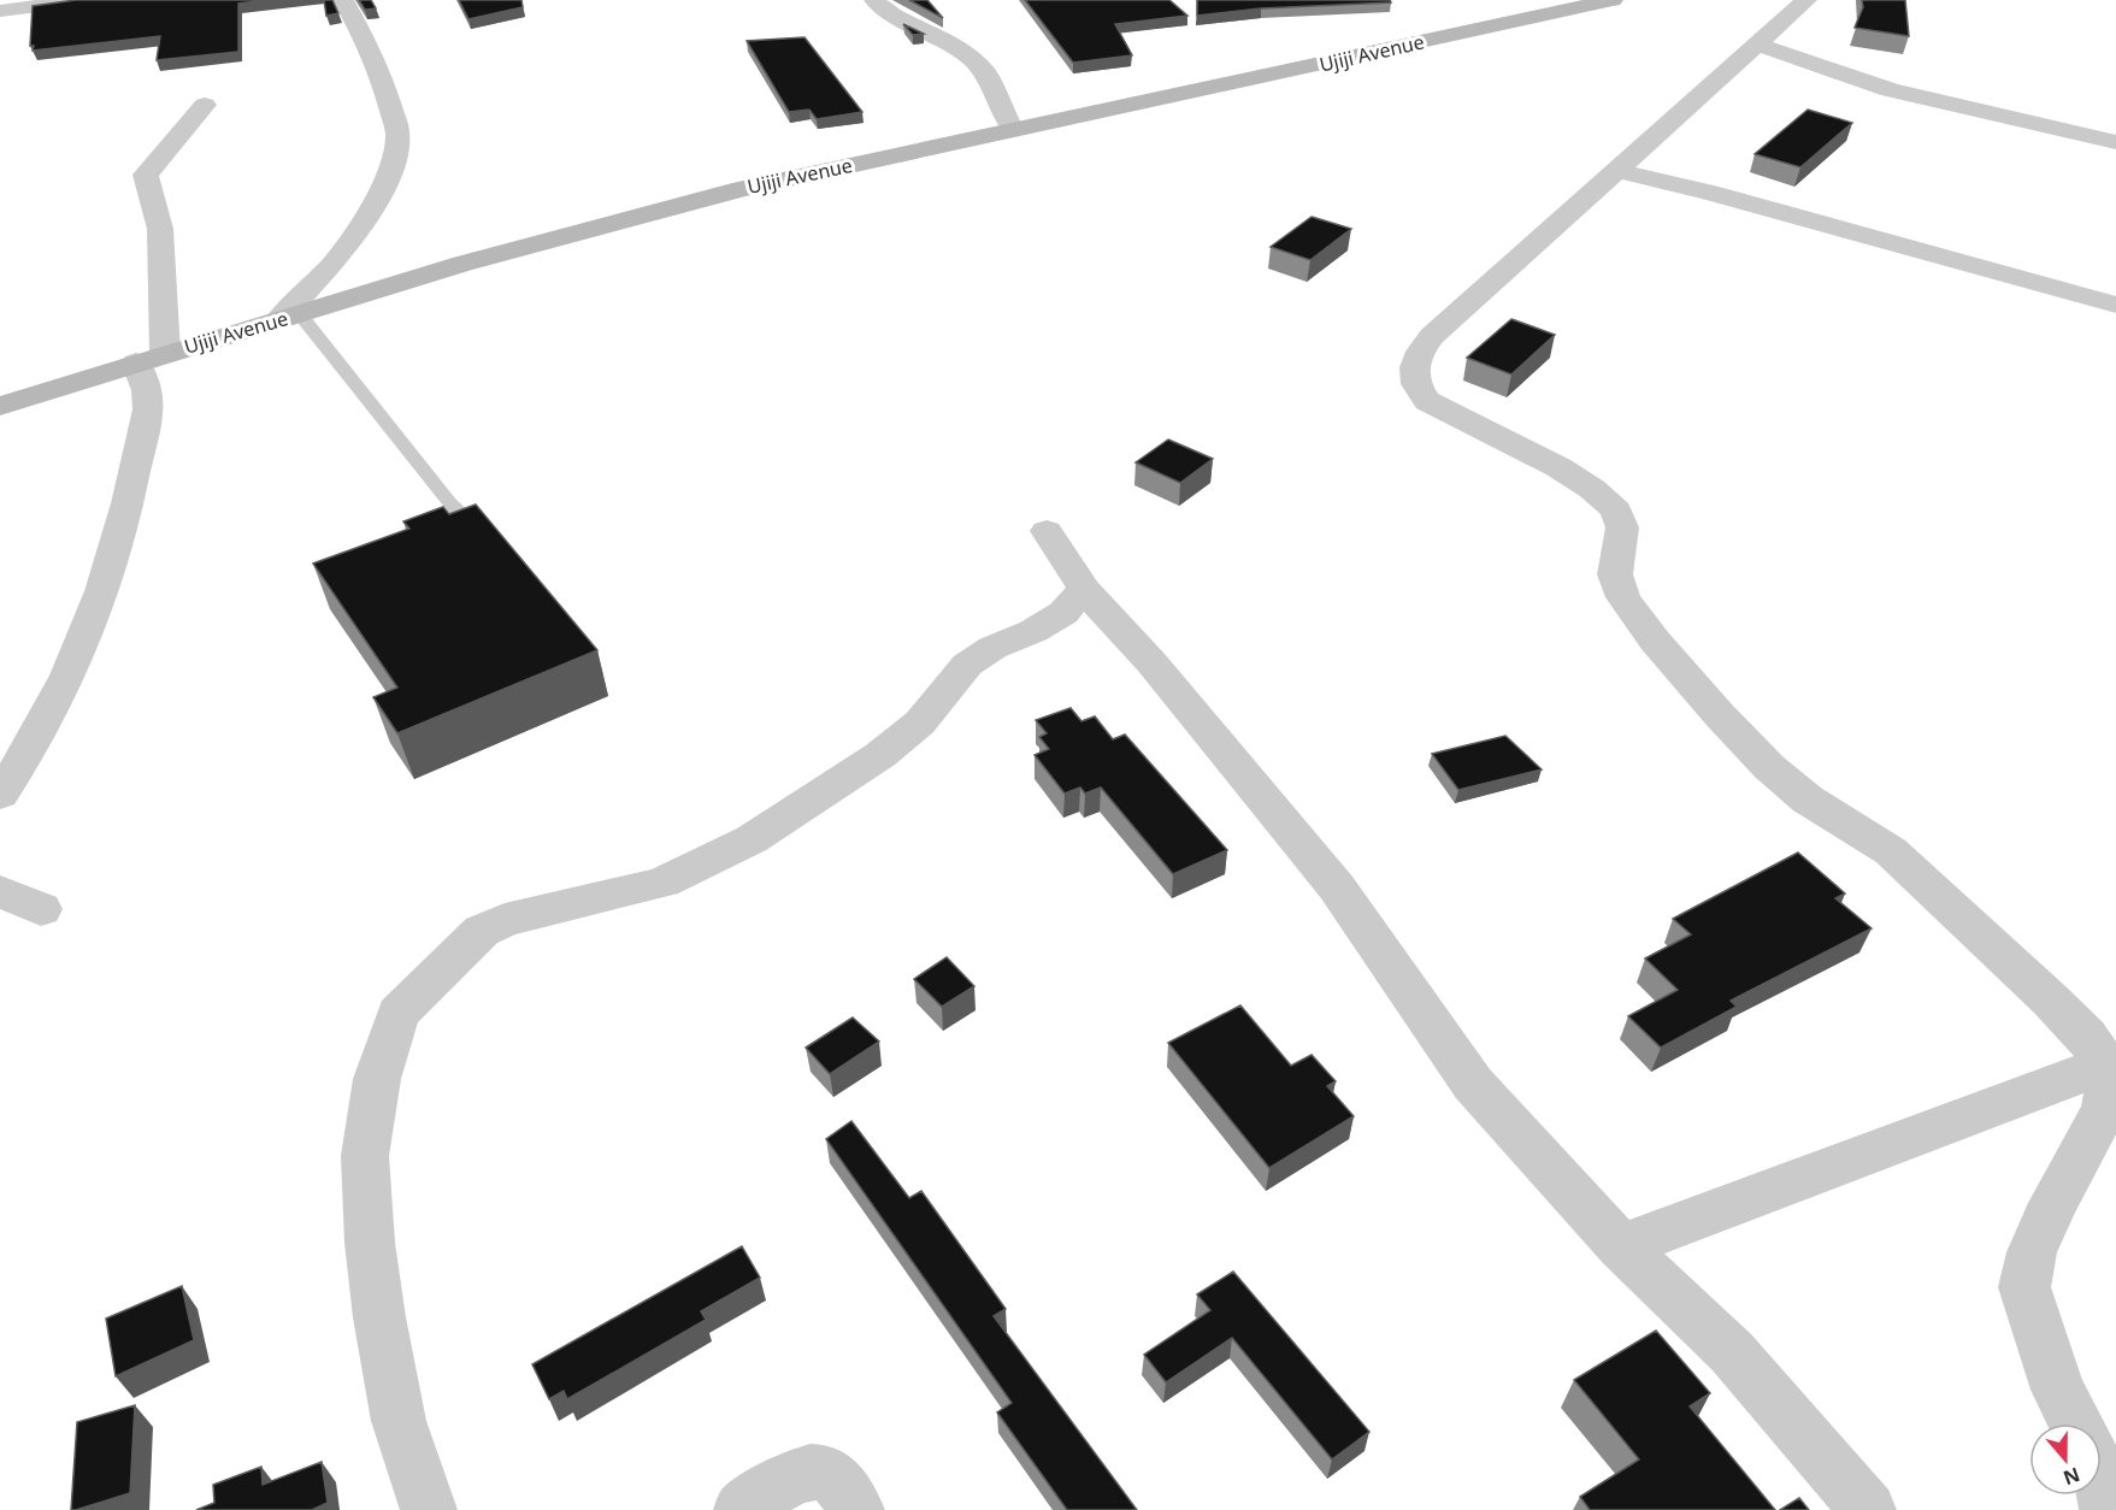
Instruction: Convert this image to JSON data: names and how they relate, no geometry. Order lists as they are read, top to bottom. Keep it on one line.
{"streets":{"main road":["Ujiji Avenue"]},"north":"bottom"}
